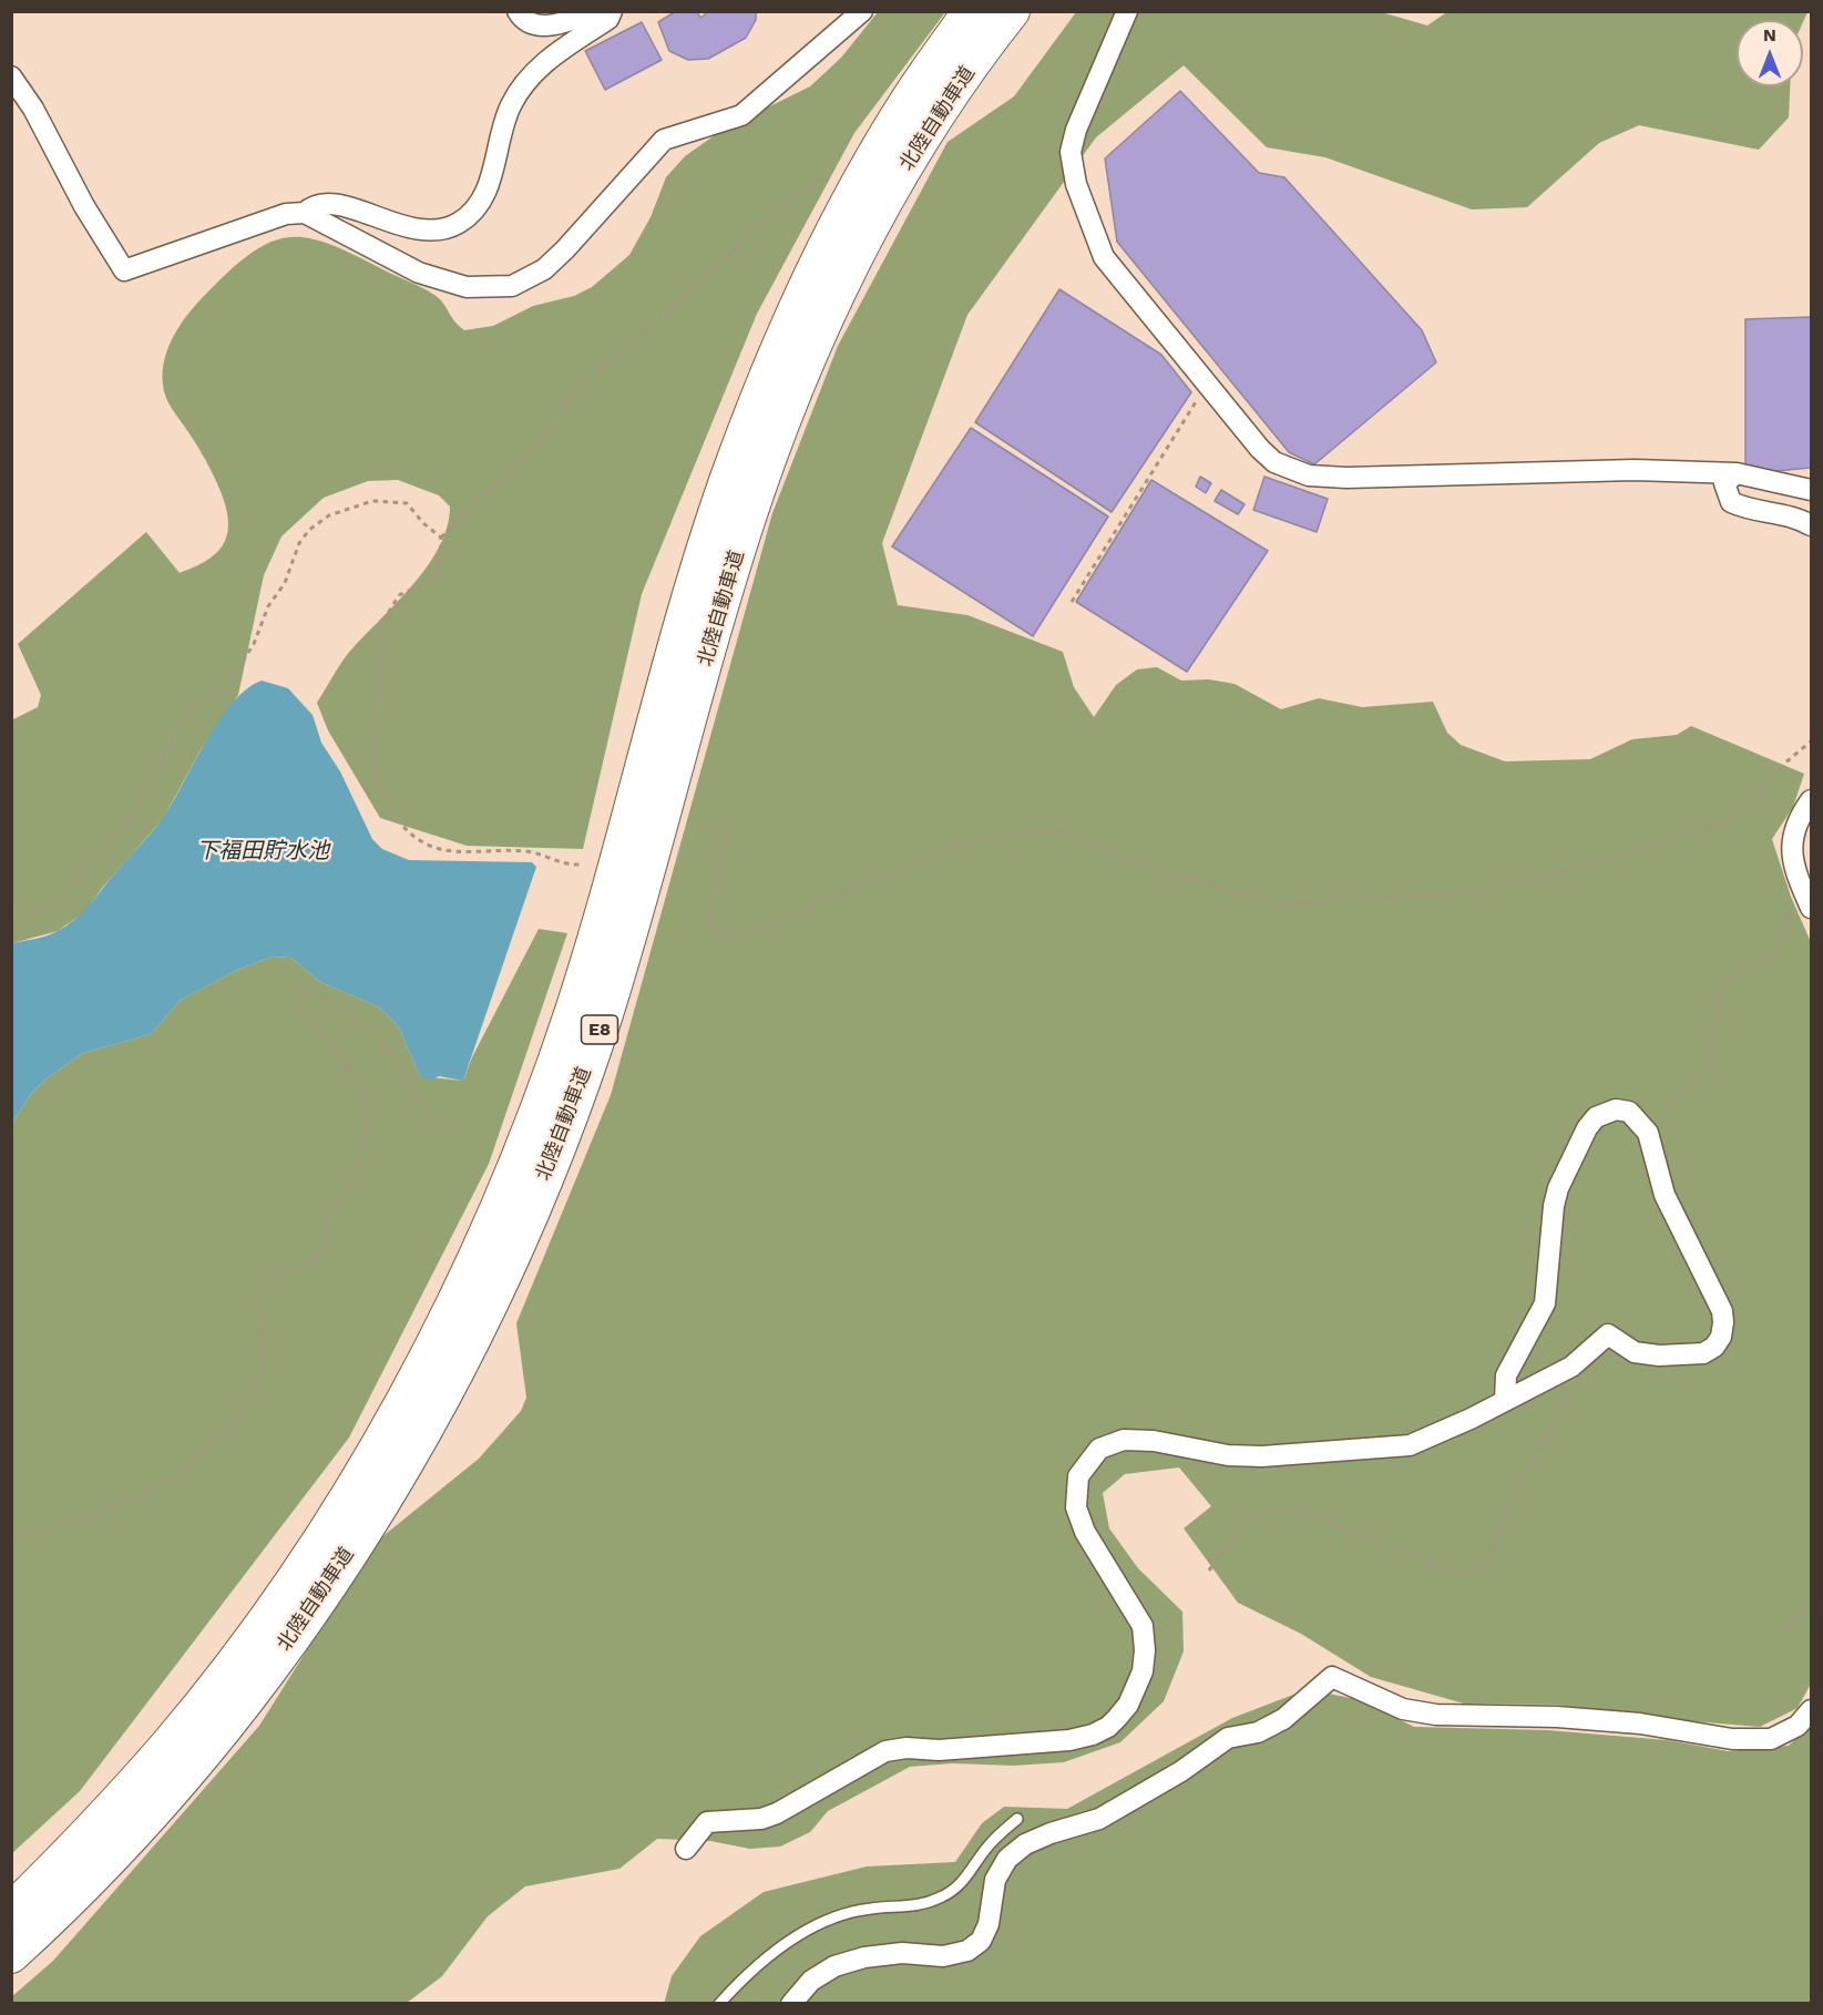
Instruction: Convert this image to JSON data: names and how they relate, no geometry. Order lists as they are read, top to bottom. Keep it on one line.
{"streets":{"highway":["北陸自動車道","E8"]},"water":["下福田貯水池"],"north":"top"}
